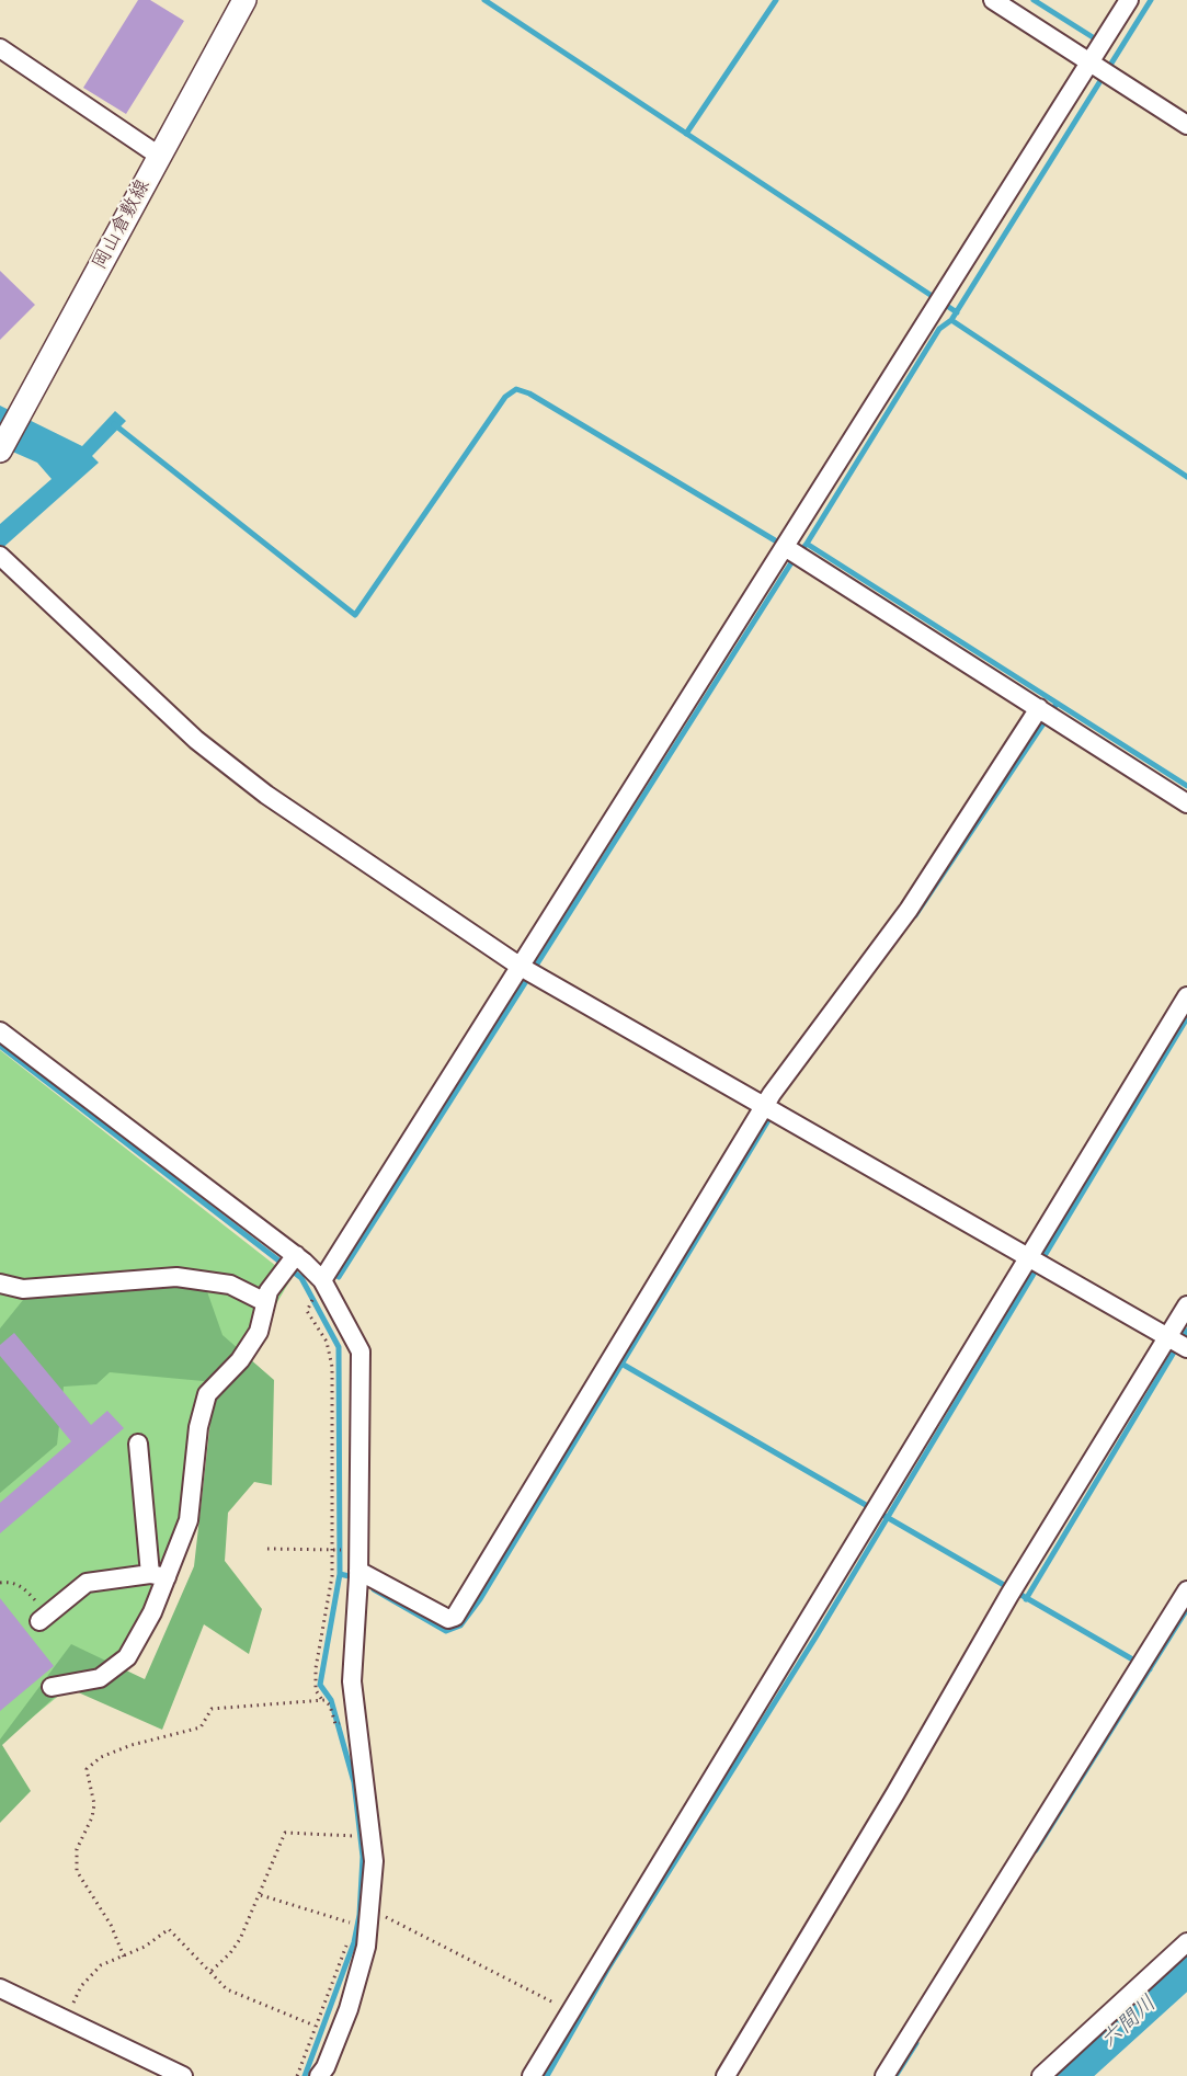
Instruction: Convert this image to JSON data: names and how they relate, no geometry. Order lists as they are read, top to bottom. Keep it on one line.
{"streets":{"main road":["岡山倉敷線"]},"water":["六間川"]}
